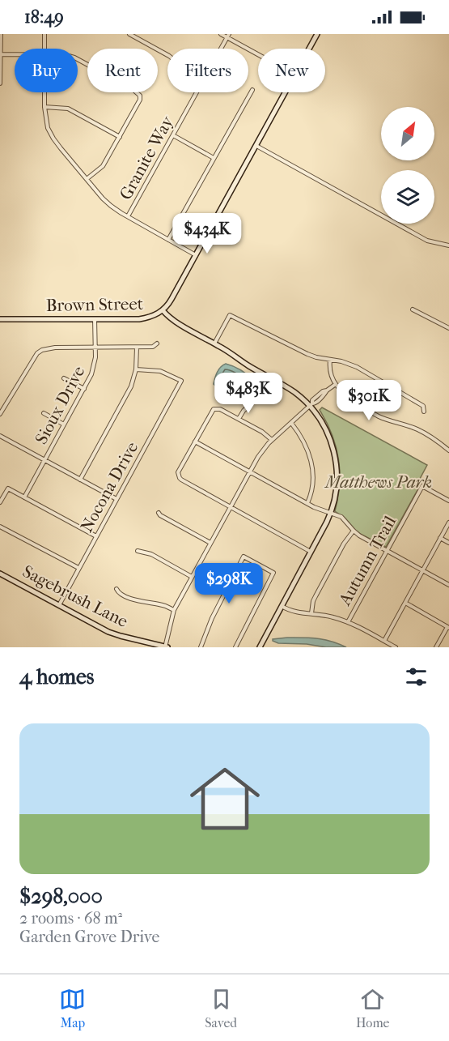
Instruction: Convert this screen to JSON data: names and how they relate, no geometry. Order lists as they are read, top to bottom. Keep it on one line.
{"streets":{"street":["Granite Way","Brown Street","Sioux Drive","Nocona Drive","Autumn Trail","Sagebrush Lane"]},"crossings":[["Brown Street","Sioux Drive"],["Nocona Drive","Sagebrush Lane"]],"parks":["Matthews Park"],"north":"top right","page":{"status":"18:49","chip":["Buy","Rent","Filters","New"],"price":["$434K","$483K","$301K","$298K"],"heading":"4 homes","list":[{"name":"$298,000","note":"2 rooms · 68 m² · Garden Grove Drive"}],"tabs":["Map","Saved","Home"]}}
